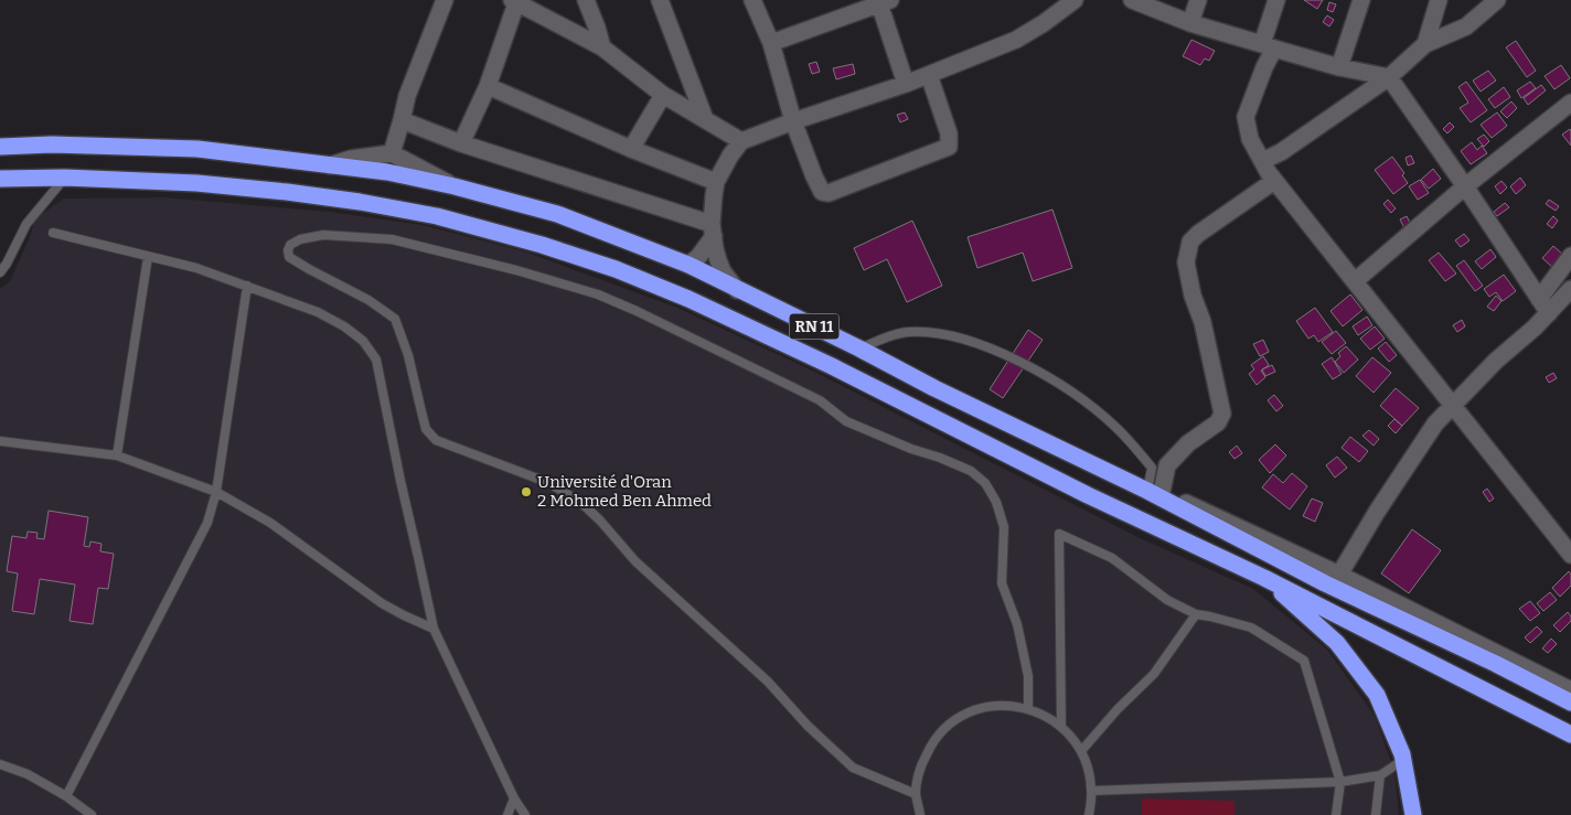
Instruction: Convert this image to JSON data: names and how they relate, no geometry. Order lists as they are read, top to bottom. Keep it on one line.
{"streets":{"highway":["RN 11"]},"places":["Université d'Oran 2 Mohmed Ben Ahmed"]}
